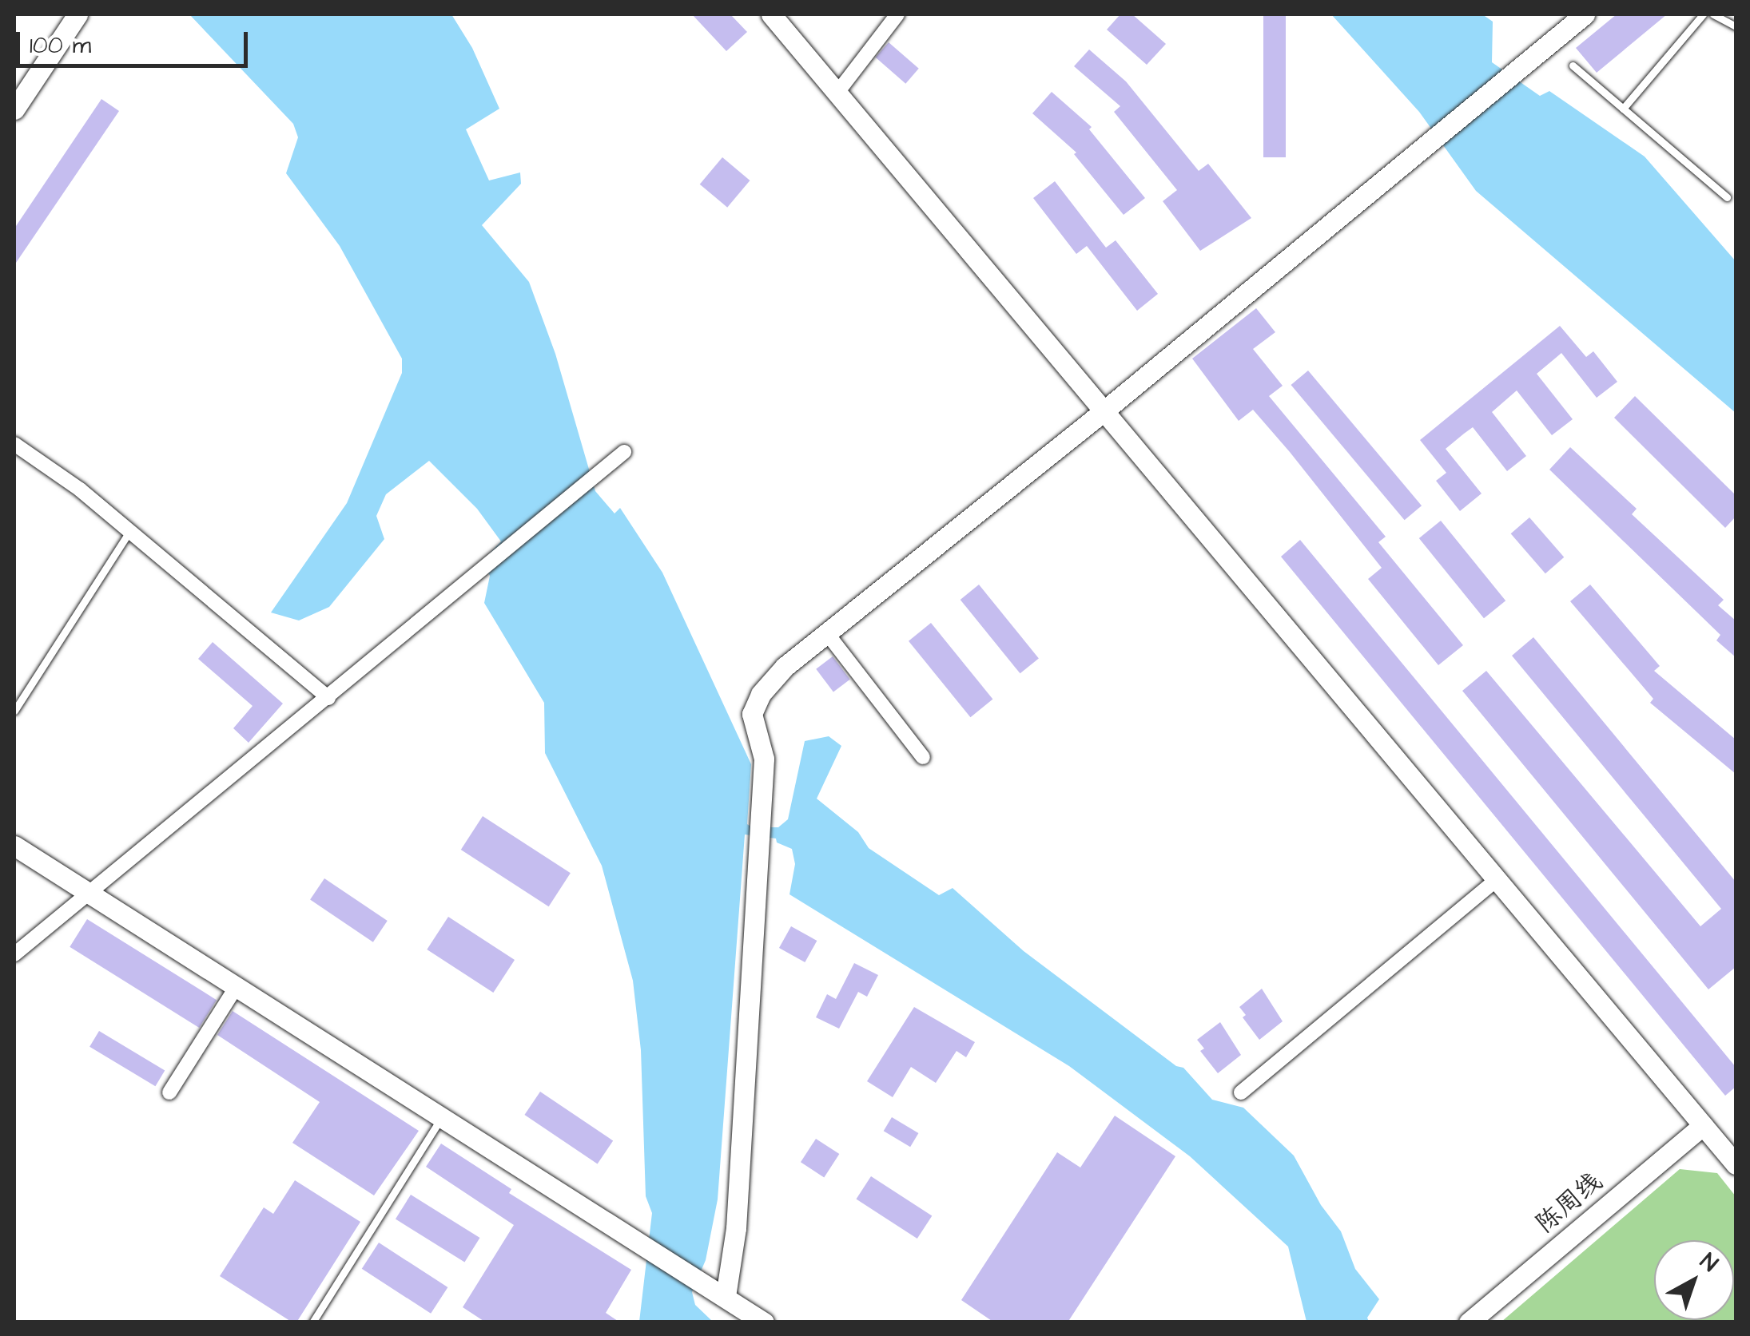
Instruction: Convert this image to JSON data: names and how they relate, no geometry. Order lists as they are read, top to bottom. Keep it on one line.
{"streets":{"street":["陈周线"]},"scale_bar":"100 m","north":"top right"}
